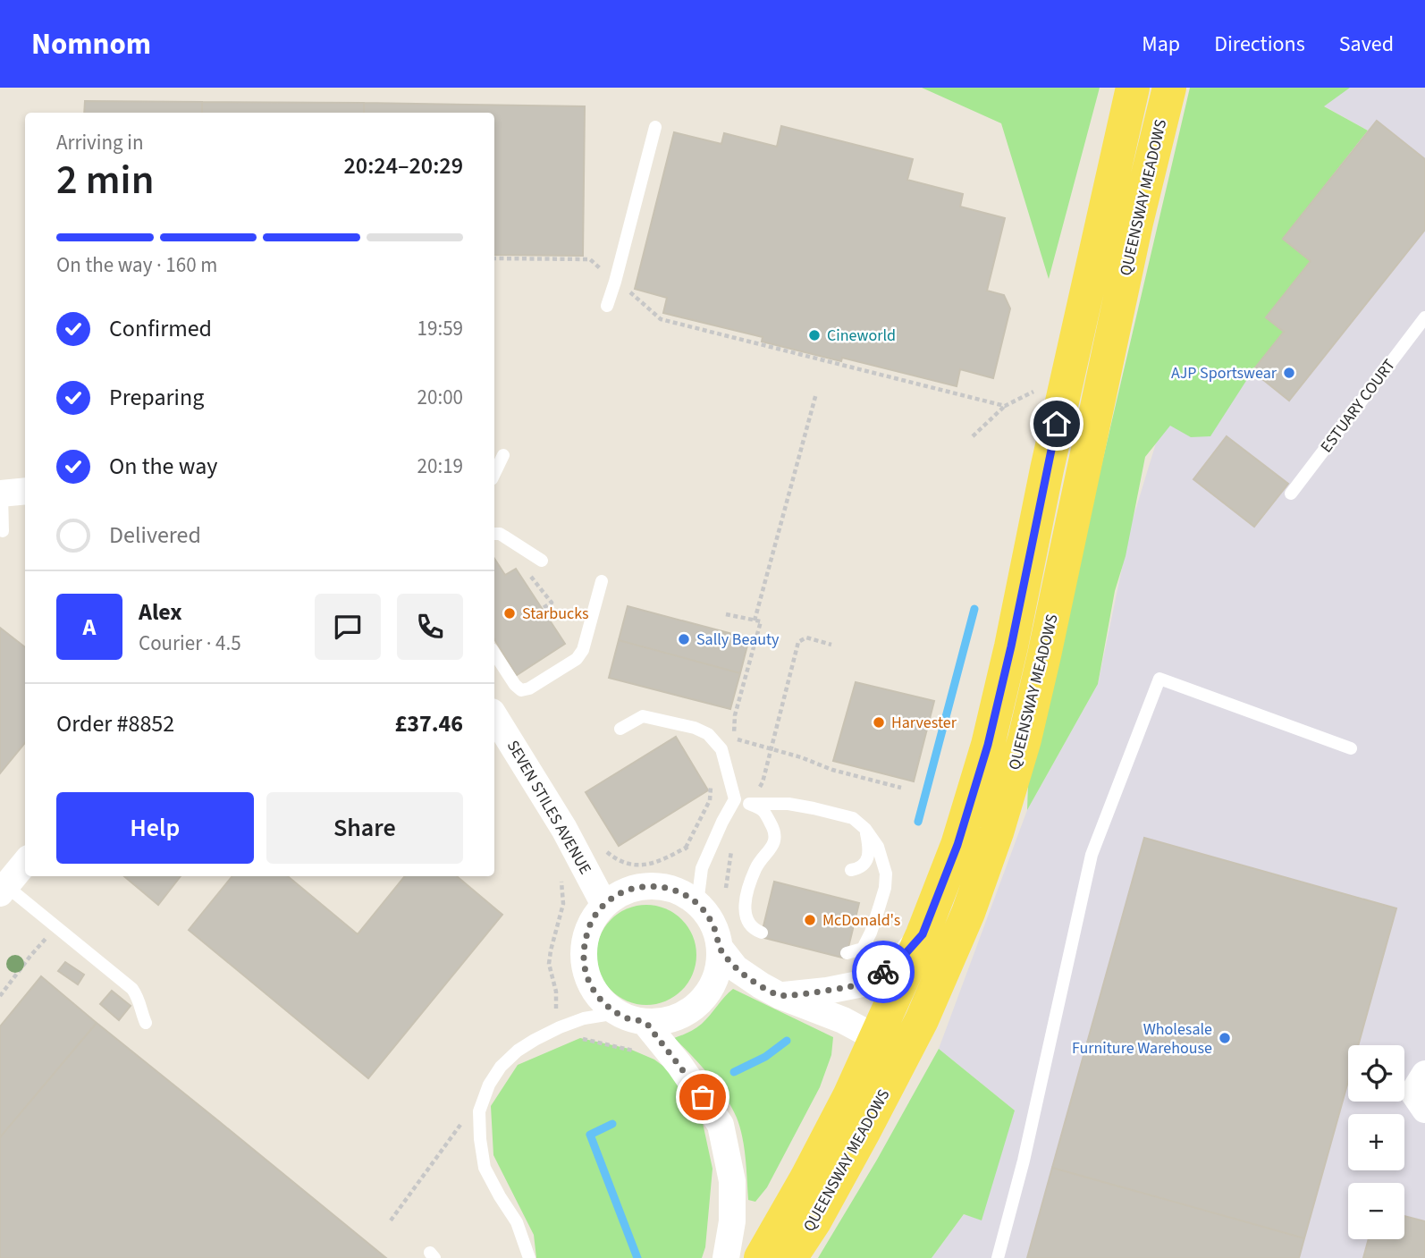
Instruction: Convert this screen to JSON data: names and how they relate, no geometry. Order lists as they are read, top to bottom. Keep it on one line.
{"streets":{"main road":["QUEENSWAY MEADOWS"],"street":["SEVEN STILES AVENUE"],"lane":["ESTUARY COURT"]},"places":["Cineworld","AJP Sportswear","Starbucks","Sally Beauty","Harvester","McDonald's","Wholesale Furniture Warehouse"],"page":{"header":"Nomnom","nav":["Map","Directions","Saved"],"heading":["2 min","Arriving in","20:24–20:29"],"panel":["Alex","Courier · 4.5","Order #8852","£37.46"],"bar":"On the way · 160 m","list":[["Confirmed","19:59"],["Preparing","20:00"],["On the way","20:19"],"Delivered"],"round":"A","buttons":["Help","Share"],"map_buttons":["+","−"]}}
